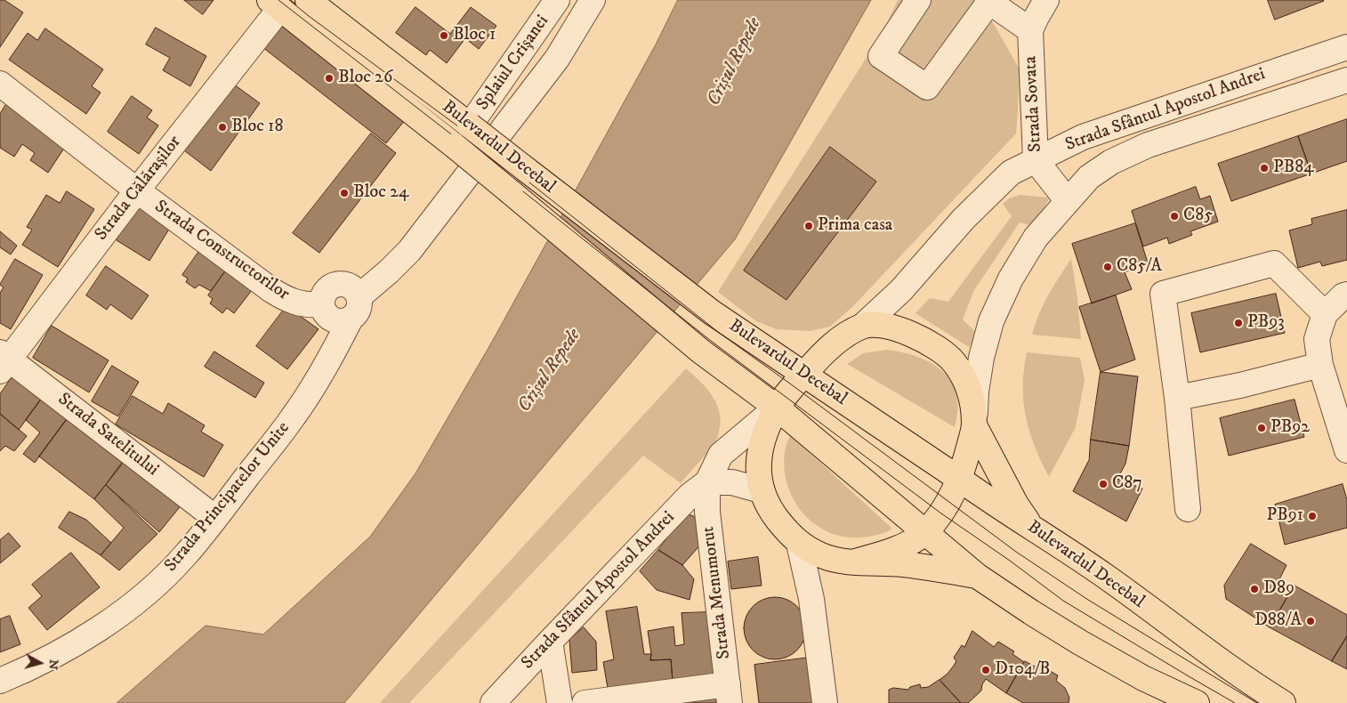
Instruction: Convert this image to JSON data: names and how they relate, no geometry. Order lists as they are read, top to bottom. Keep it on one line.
{"streets":{"main road":["Bulevardul Decebal"],"street":["Splaiul Crișanei","Strada Sovata","Strada Sfântul Apostol Andrei","Strada Călărașilor","Strada Constructorilor","Strada Satelitului","Strada Principatelor Unite","Strada Menumorut"]},"crossings":[["Splaiul Crișanei","Bulevardul Decebal"],["Strada Sovata","Strada Sfântul Apostol Andrei"],["Strada Sfântul Apostol Andrei","Bulevardul Decebal"],["Strada Sfântul Apostol Andrei","Strada Menumorut"],["Bulevardul Decebal","Strada Călărașilor"],["Strada Călărașilor","Strada Constructorilor"],["Strada Călărașilor","Strada Satelitului"],["Strada Constructorilor","Strada Principatelor Unite"],["Strada Satelitului","Strada Principatelor Unite"]],"water":["Crișul Repede"],"places":["Bloc 1","Bloc 26","Bloc 18","PB84","Bloc 24","C85","Prima casa","C85/A","PB93","PB92","C87","PB91","D89","D88/A","D104/B"],"north":"right"}
